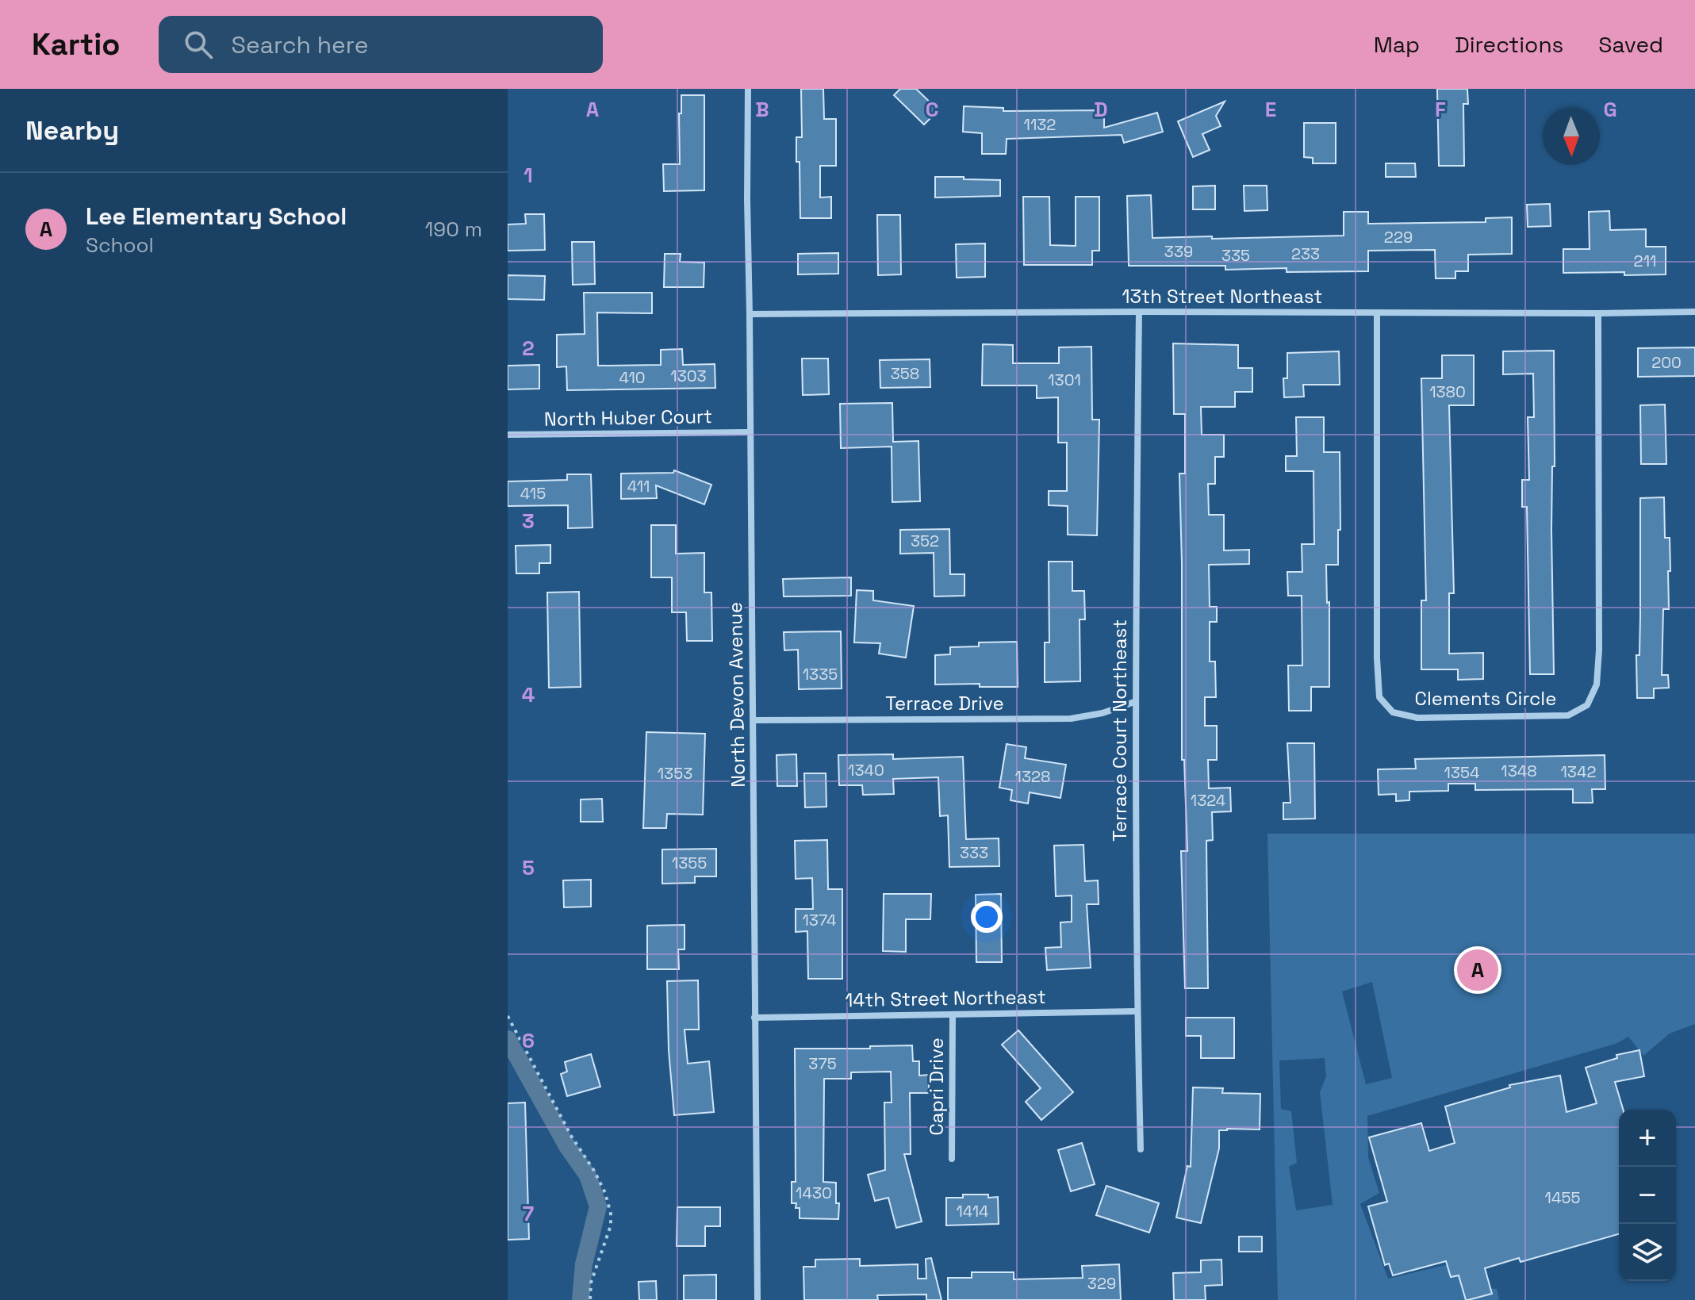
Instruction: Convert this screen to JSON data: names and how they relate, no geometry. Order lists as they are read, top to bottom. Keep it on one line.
{"streets":{"street":["13th Street Northeast","North Huber Court","North Devon Avenue","Clements Circle","Terrace Drive","Terrace Court Northeast","14th Street Northeast","Capri Drive"]},"crossings":[["13th Street Northeast","North Devon Avenue"],["13th Street Northeast","Clements Circle"],["13th Street Northeast","Terrace Court Northeast"],["North Huber Court","North Devon Avenue"],["North Devon Avenue","Terrace Drive"],["North Devon Avenue","14th Street Northeast"],["Terrace Drive","Terrace Court Northeast"],["Terrace Court Northeast","14th Street Northeast"],["14th Street Northeast","Capri Drive"]],"house_numbers":["1132","229","339","233","335","211","200","358","1303","410","1301","1380","411","415","352","1335","1340","1348","1342","1354","1353","1328","1324","333","1355","1374","375","1430","1455","1414","329"],"north":"bottom","page":{"header":"Kartio","search":"Search here","nav":["Map","Directions","Saved"],"heading":"Nearby","list":[{"mark":"A","name":"Lee Elementary School","note":"School","value":"190 m"}],"pins":"A","map_buttons":["+","−"]},"grid":{"columns":["A","B","C","D","E","F","G"],"rows":["1","2","3","4","5","6","7"]}}
